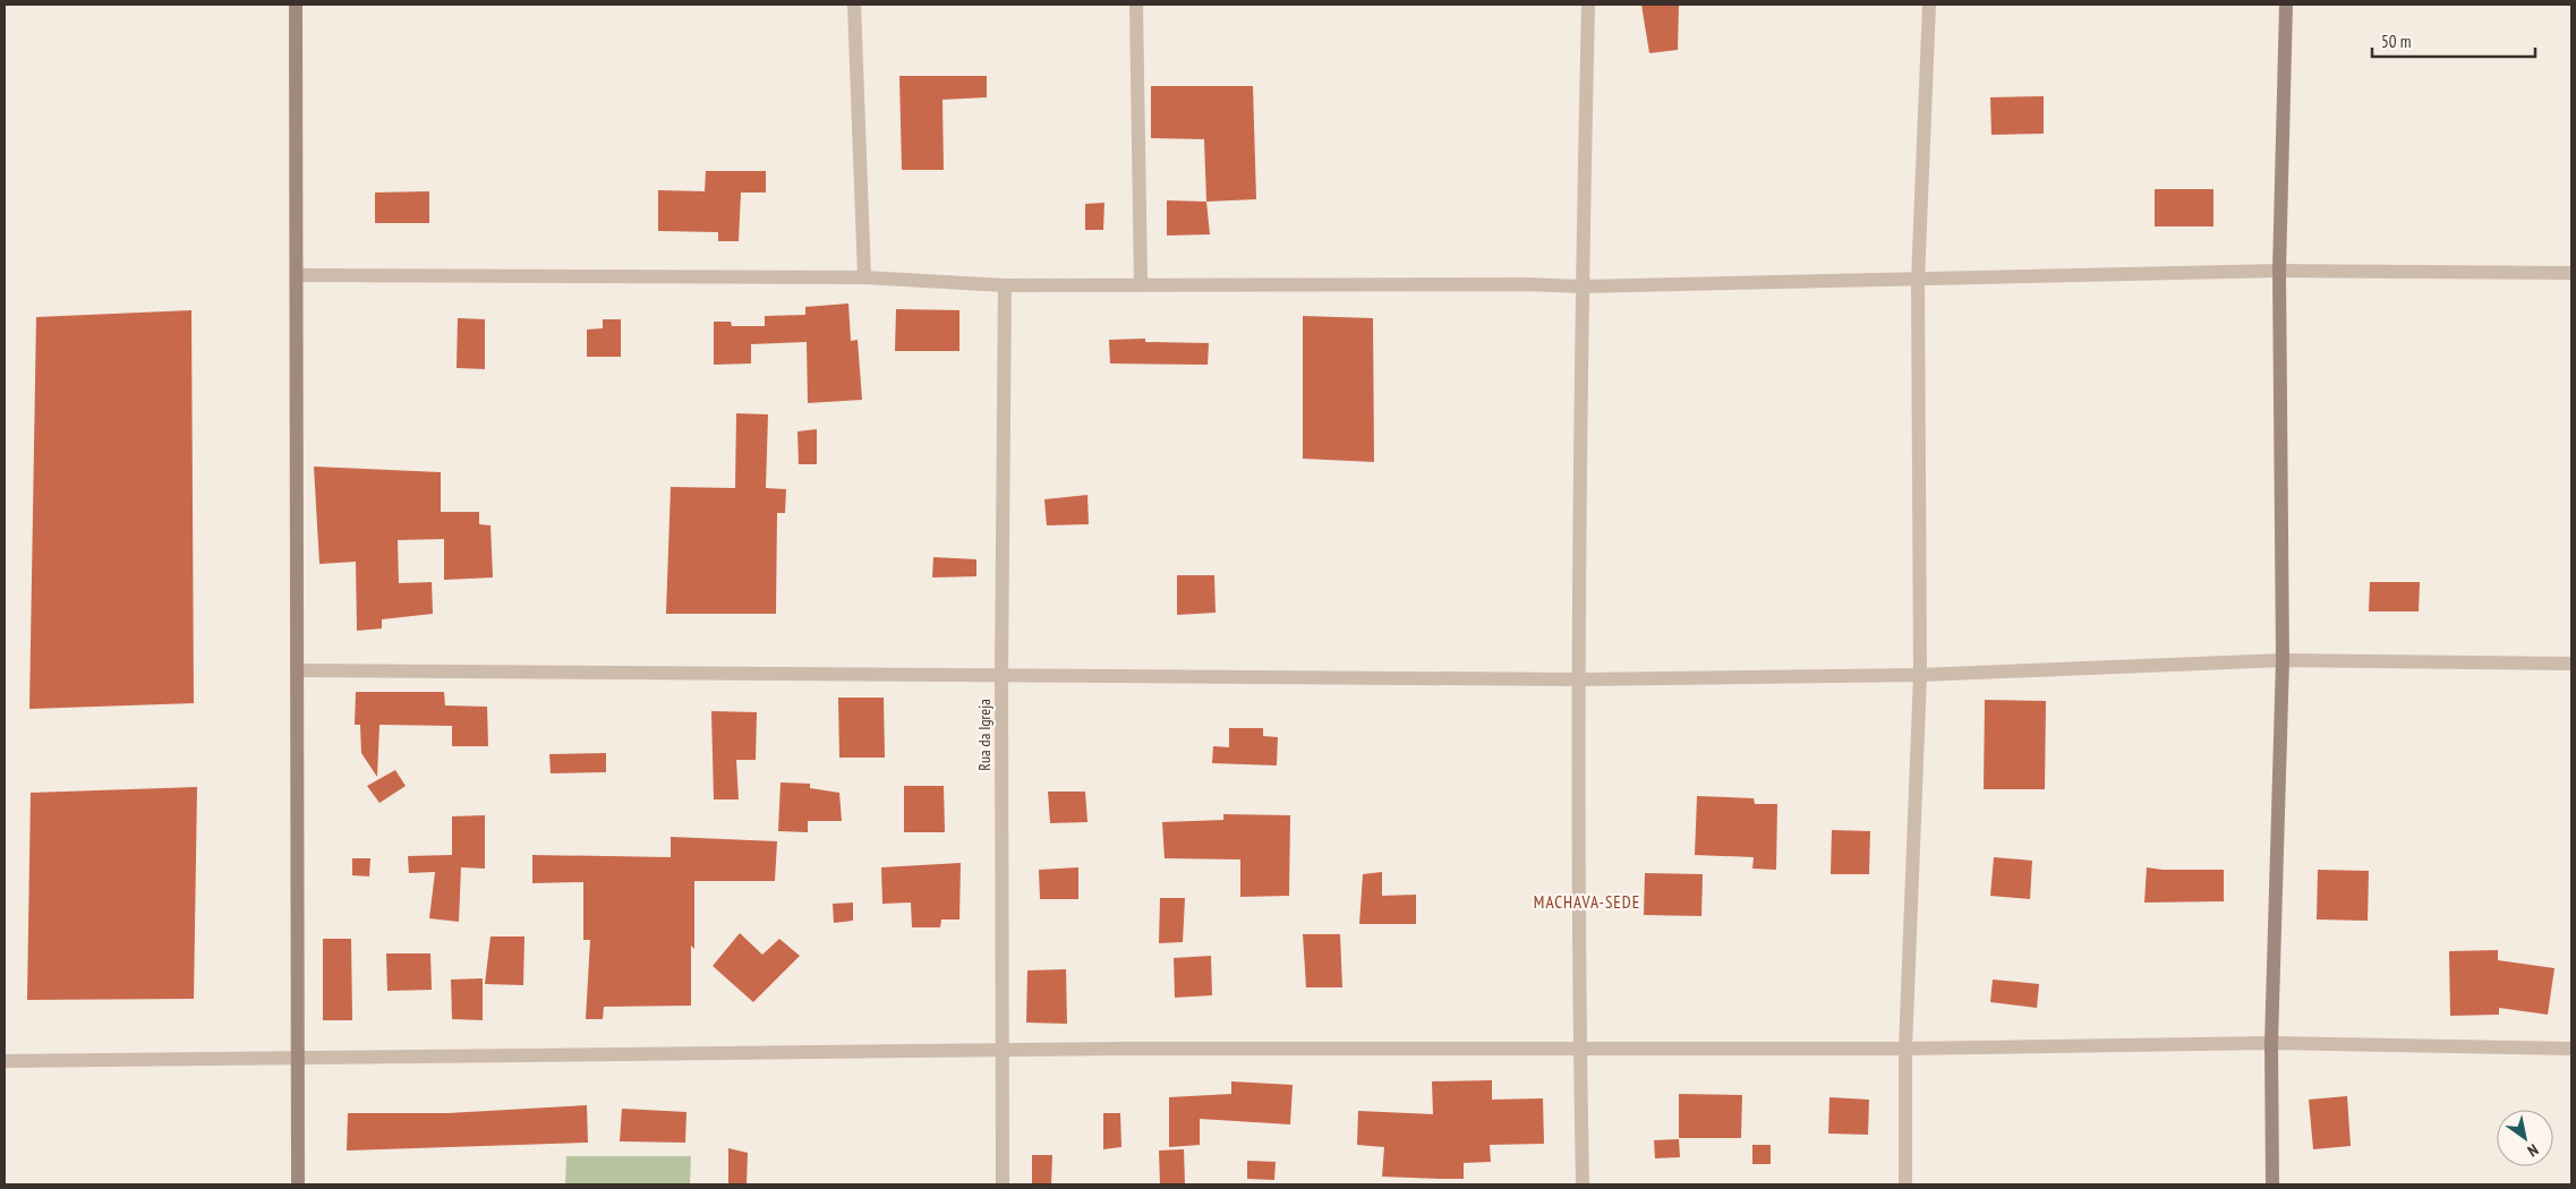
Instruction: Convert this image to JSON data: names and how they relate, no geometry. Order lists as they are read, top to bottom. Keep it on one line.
{"streets":{"street":["Rua da Igreja"]},"districts":["MACHAVA-SEDE"],"scale_bar":"50 m","north":"bottom right"}
